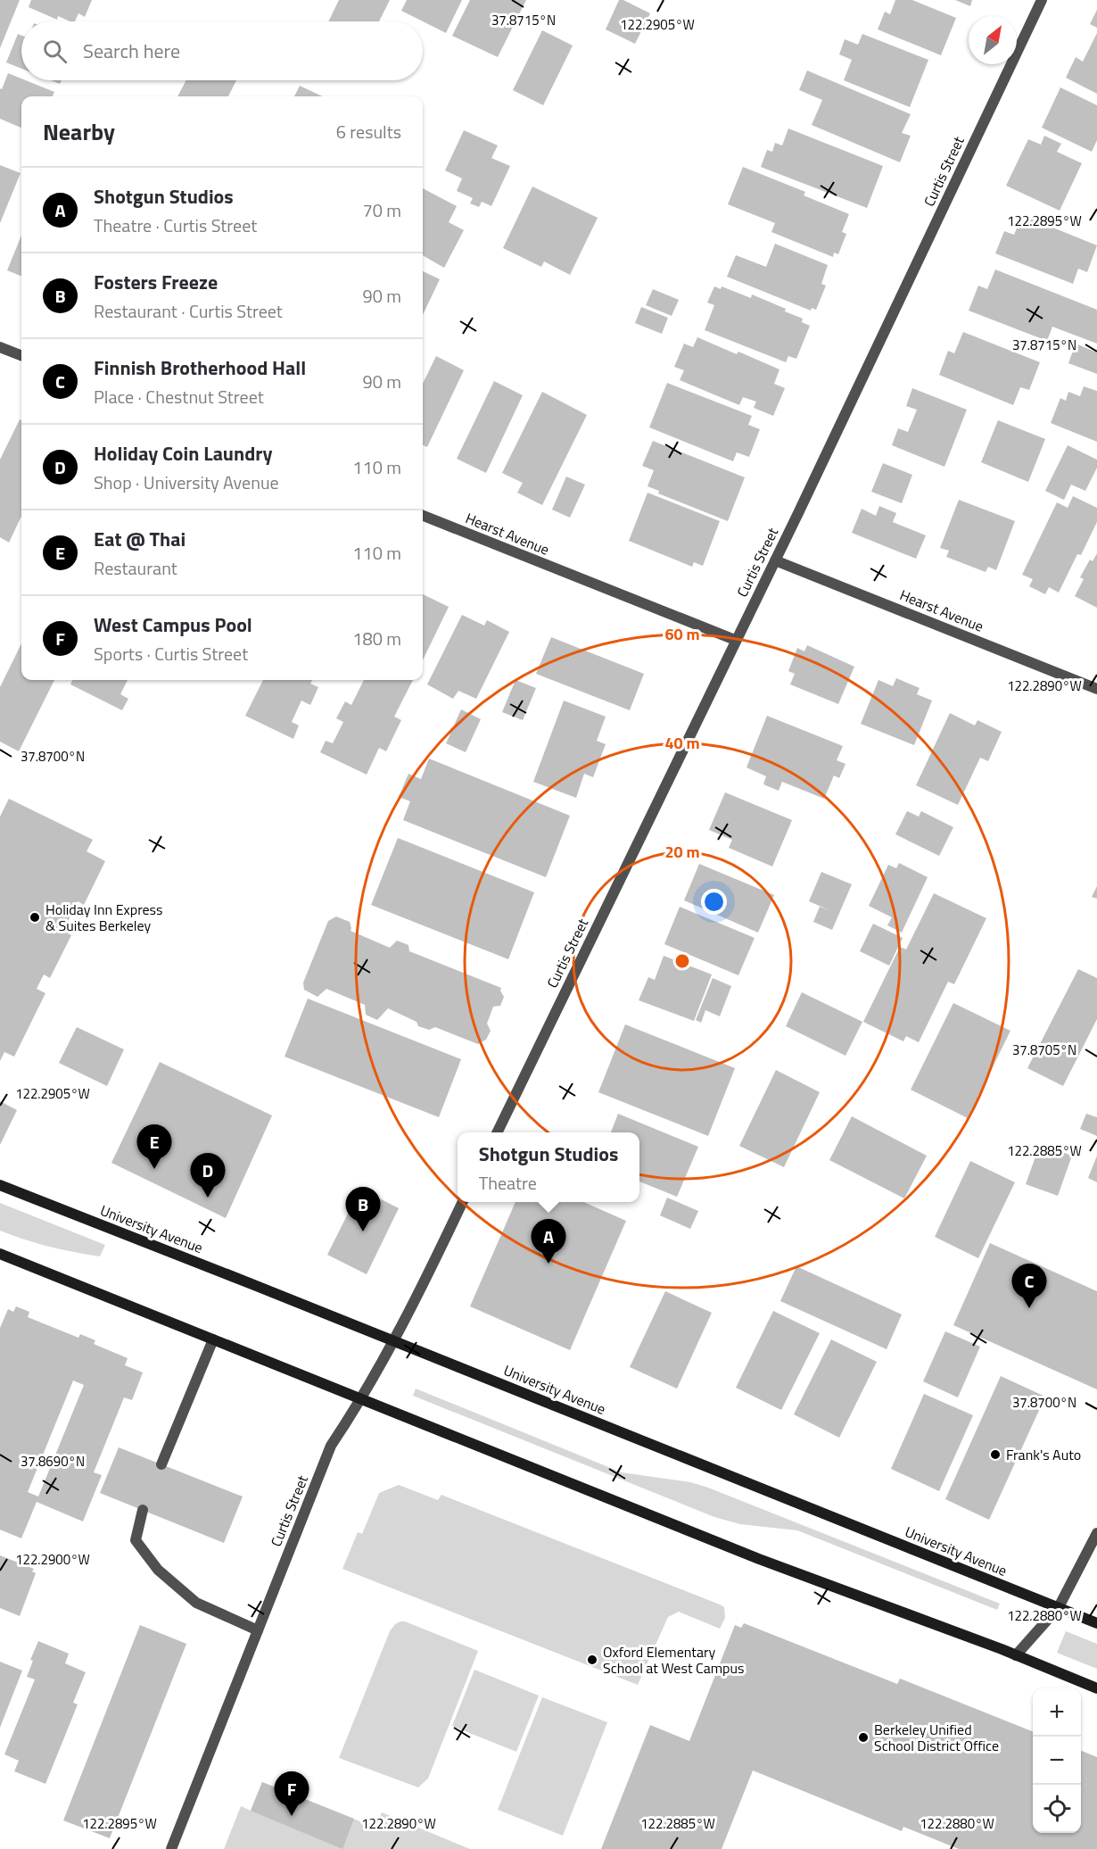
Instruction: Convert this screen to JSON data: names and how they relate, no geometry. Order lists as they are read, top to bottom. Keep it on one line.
{"streets":{"main road":["University Avenue"],"street":["Curtis Street","Hearst Avenue"]},"crossings":[["Curtis Street","Hearst Avenue"],["Curtis Street","University Avenue"]],"places":["Holiday Inn Express & Suites Berkeley","Frank's Auto","Oxford Elementary School at West Campus","Berkeley Unified School District Office"],"north":"top right","page":{"search":"Search here","heading":["Nearby","6 results"],"list":[{"mark":"A","name":"Shotgun Studios","note":"Theatre · Curtis Street","value":"70 m"},{"mark":"B","name":"Fosters Freeze","note":"Restaurant · Curtis Street","value":"90 m"},{"mark":"C","name":"Finnish Brotherhood Hall","note":"Place · Chestnut Street","value":"90 m"},{"mark":"D","name":"Holiday Coin Laundry","note":"Shop · University Avenue","value":"110 m"},{"mark":"E","name":"Eat @ Thai","note":"Restaurant","value":"110 m"},{"mark":"F","name":"West Campus Pool","note":"Sports · Curtis Street","value":"180 m"}],"pins":["E","D","B","A","C","F"],"popup":["Shotgun Studios","Theatre"],"map_buttons":["+","−"]},"coordinates":["37.8715°N","122.2905°W","122.2895°W","122.2890°W","37.8700°N","37.8705°N","122.2885°W","37.8690°N","122.2900°W","122.2880°W"],"rings":["60 m","40 m","20 m"]}
